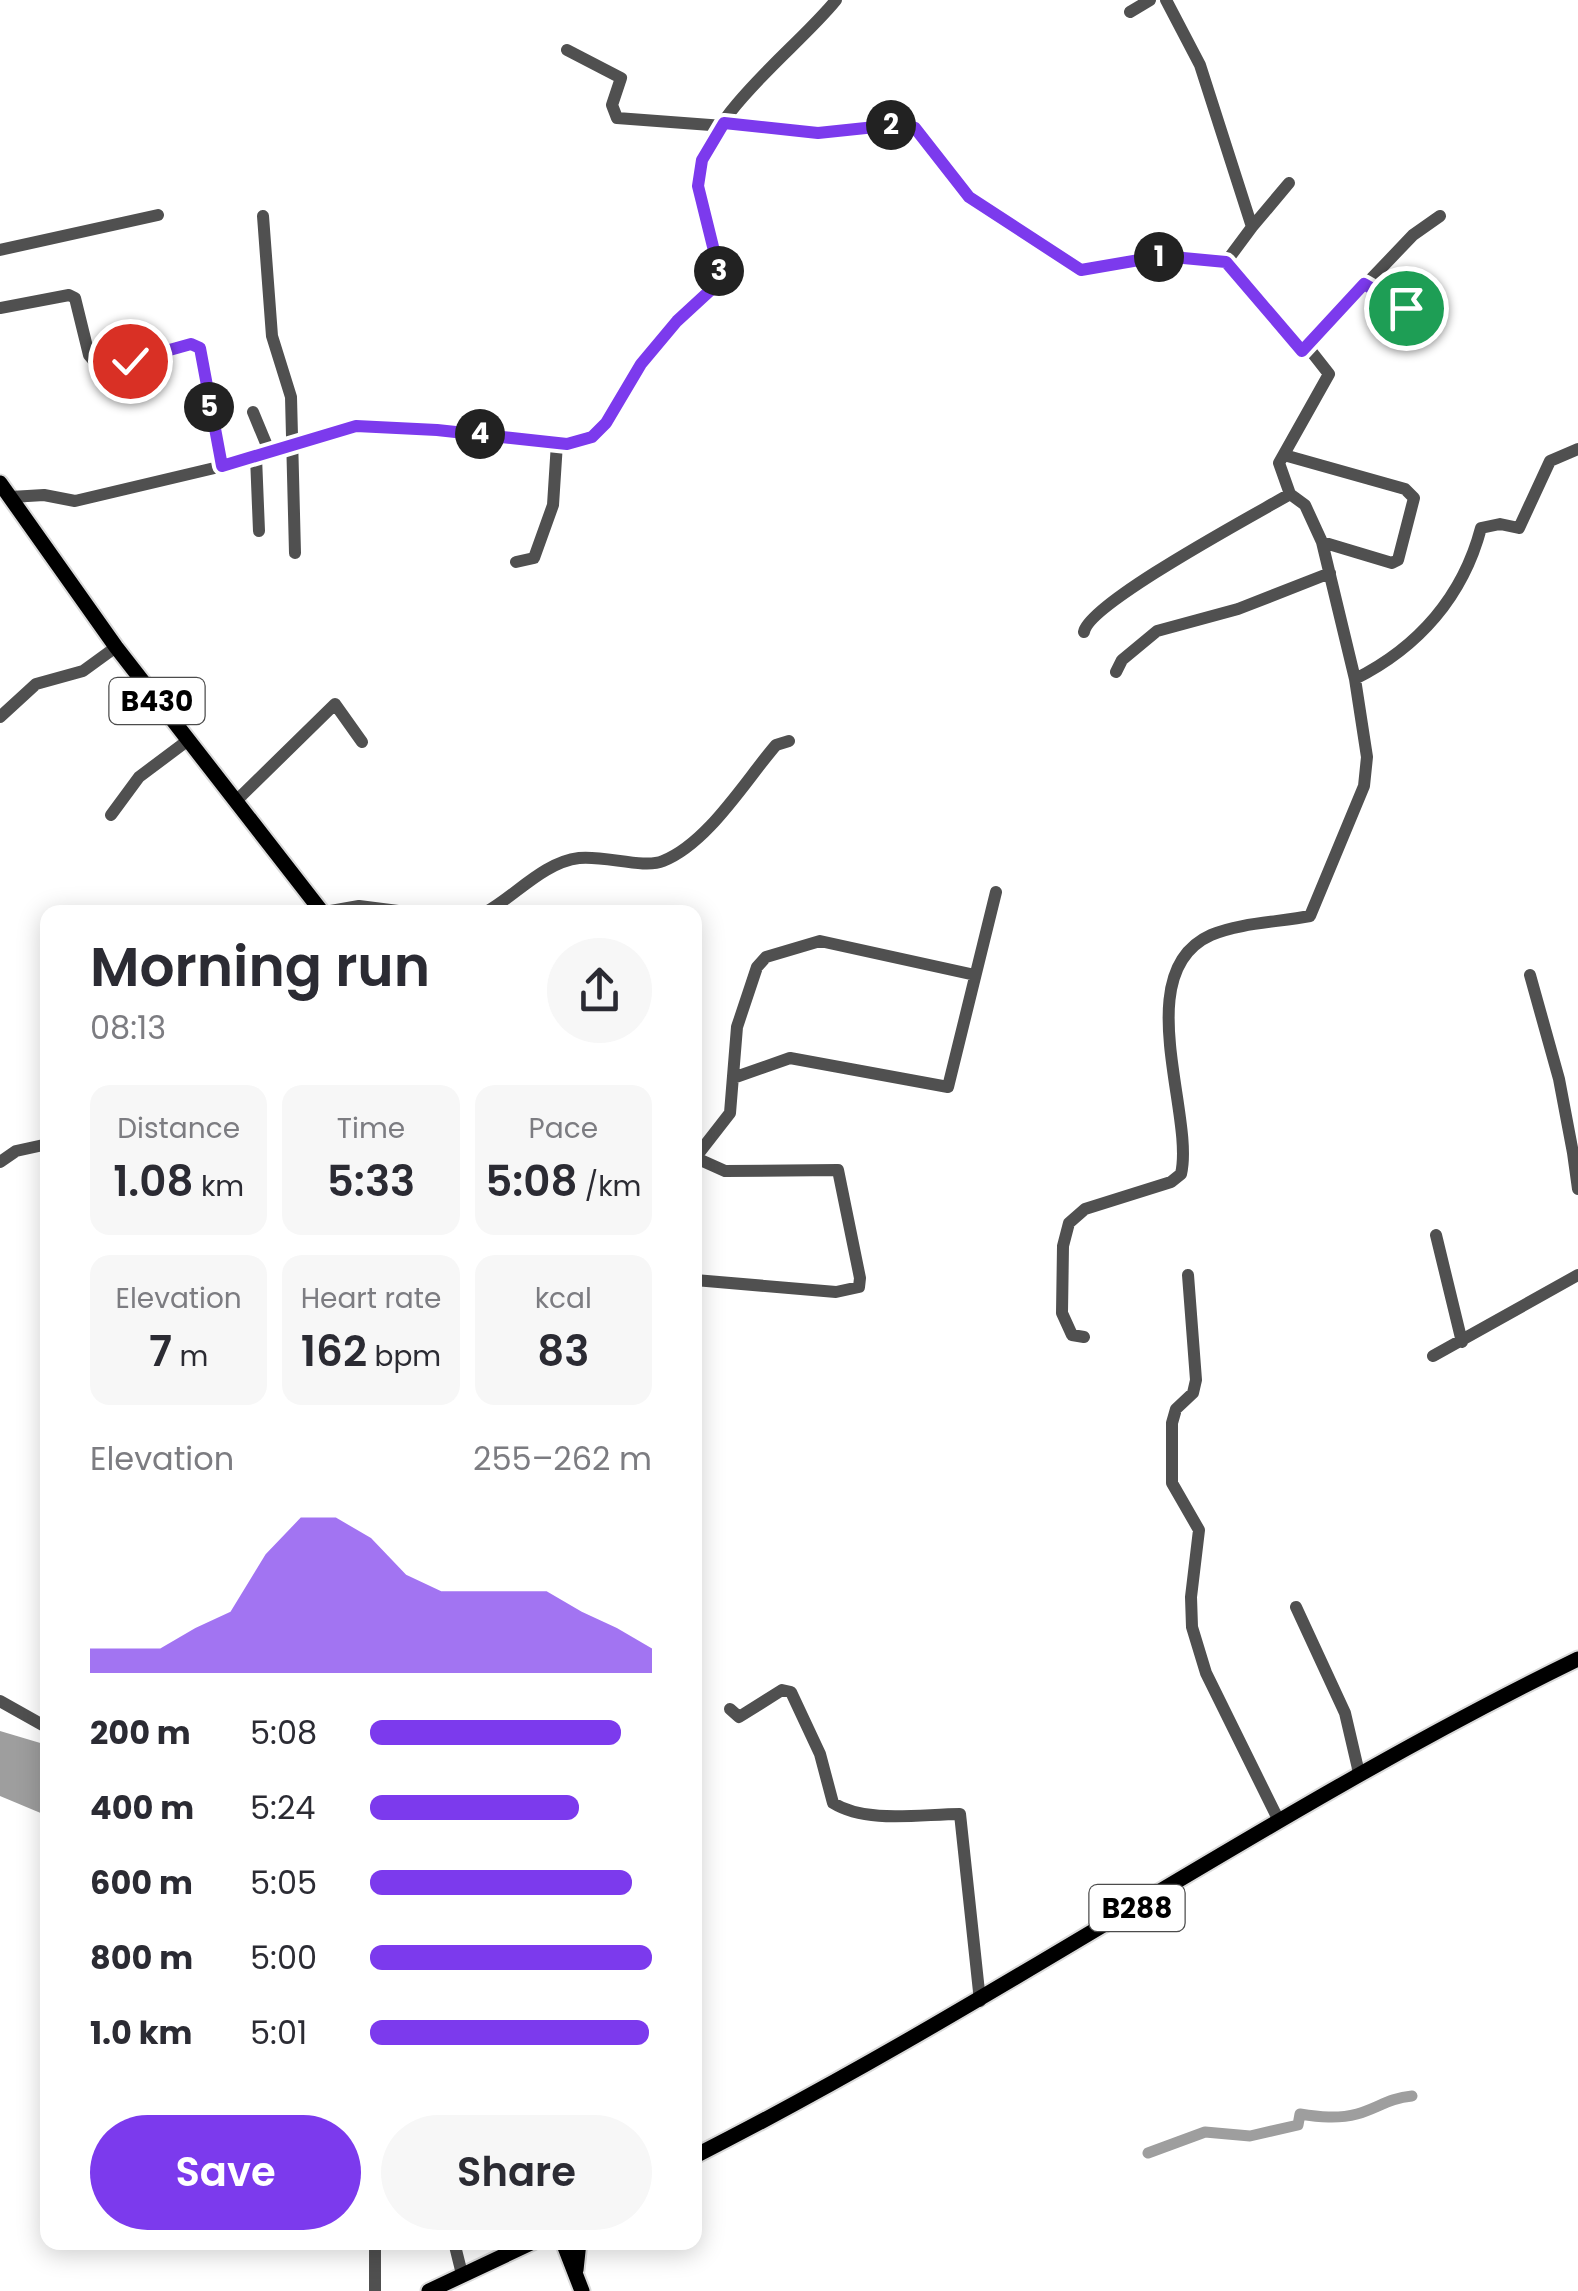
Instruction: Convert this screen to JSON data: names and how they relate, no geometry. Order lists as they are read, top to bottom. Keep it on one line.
{"streets":{"main road":["B430","B288"]},"page":{"pins":["2","1","3","5","4"],"heading":["Morning run","08:13"],"stats":[["Distance","1.08 km"],["Time","5:33"],["Pace","5:08 /km"],["Elevation","7 m"],["Heart rate","162 bpm"],["kcal","83"]],"chart":["Elevation","255–262 m"],"list":[{"name":"200 m","note":"5:08"},{"name":"400 m","note":"5:24"},{"name":"600 m","note":"5:05"},{"name":"800 m","note":"5:00"},{"name":"1.0 km","note":"5:01"}],"buttons":["Save","Share"]}}
